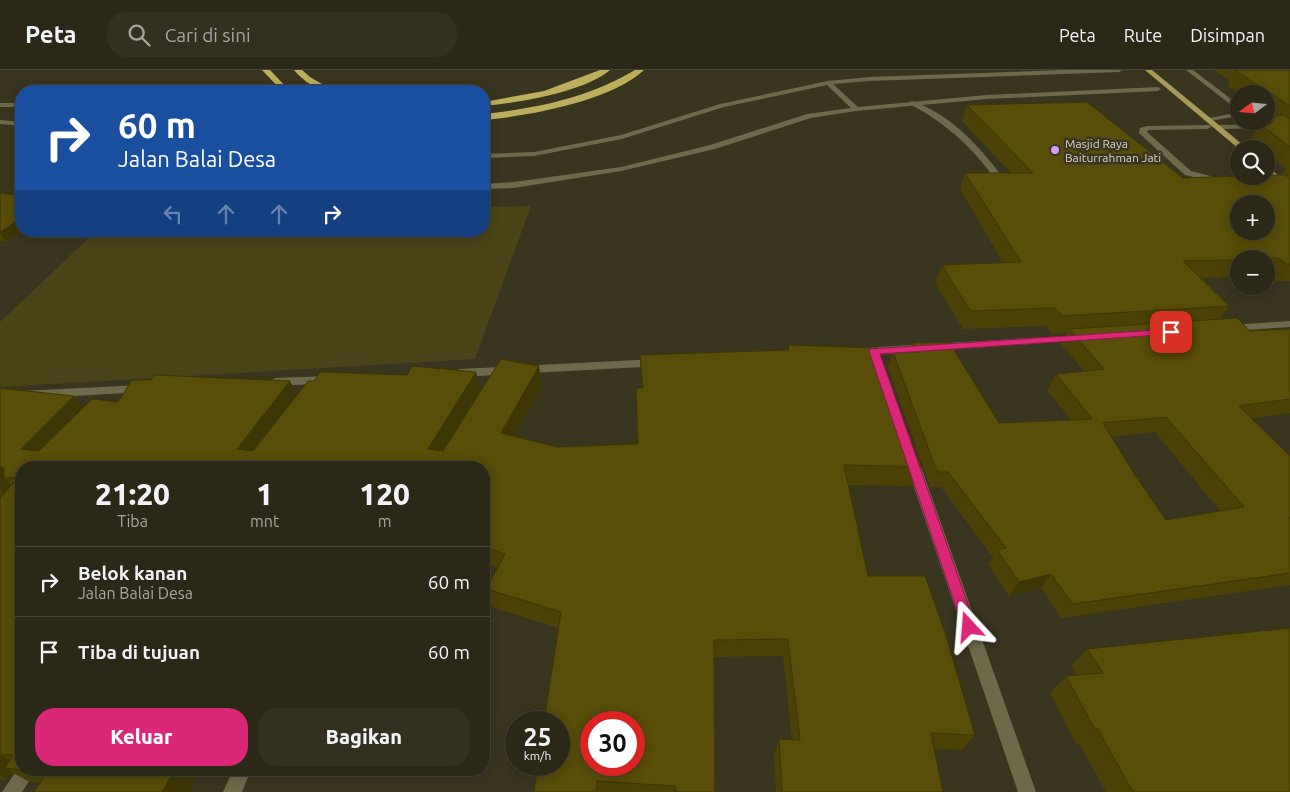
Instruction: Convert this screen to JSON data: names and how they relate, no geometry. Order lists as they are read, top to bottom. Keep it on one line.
{"places":["Masjid Raya Baiturrahman Jati"],"north":"left","page":{"header":"Peta","search":"Cari di sini","nav":["Peta","Rute","Disimpan"],"map_buttons":["+","−"],"turn":["60 m","Jalan Balai Desa"],"eta":["21:20","Tiba","1","mnt","120","m"],"list":[{"name":"Belok kanan","note":"Jalan Balai Desa","value":"60 m"},{"name":"Tiba di tujuan","value":"60 m"}],"buttons":["Keluar","Bagikan"],"speed":"25 km/h","limit":"30"}}
